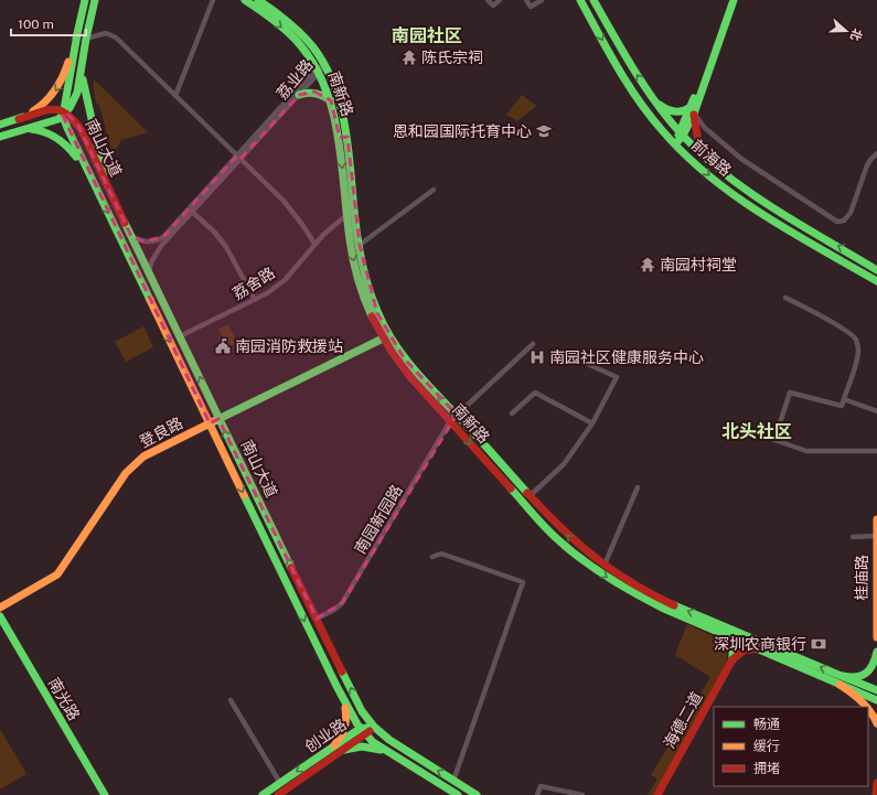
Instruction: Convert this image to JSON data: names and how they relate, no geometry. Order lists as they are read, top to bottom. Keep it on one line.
{"streets":{"main road":["南新路","南山大道","前海路","登良路","桂庙路","南光路","海德二道","创业路"],"street":["荔业路","荔舍路","南园新园路"]},"crossings":[["荔业路","南新路"],["荔业路","南山大道"],["南新路","荔舍路"],["南新路","登良路"],["南新路","南园新园路"],["南山大道","荔舍路"],["南山大道","登良路"],["南山大道","南园新园路"],["南山大道","创业路"]],"districts":["南园社区","北头社区"],"places":{"temple":["陈氏宗祠","南园村祠堂"],"school or university":["恩和园国际托育中心"],"public building":["南园消防救援站"],"hospital":["南园社区健康服务中心"],"bank":["深圳农商银行"]},"legend":["畅通","缓行","拥堵"],"scale_bar":"100 m","north":"right"}
